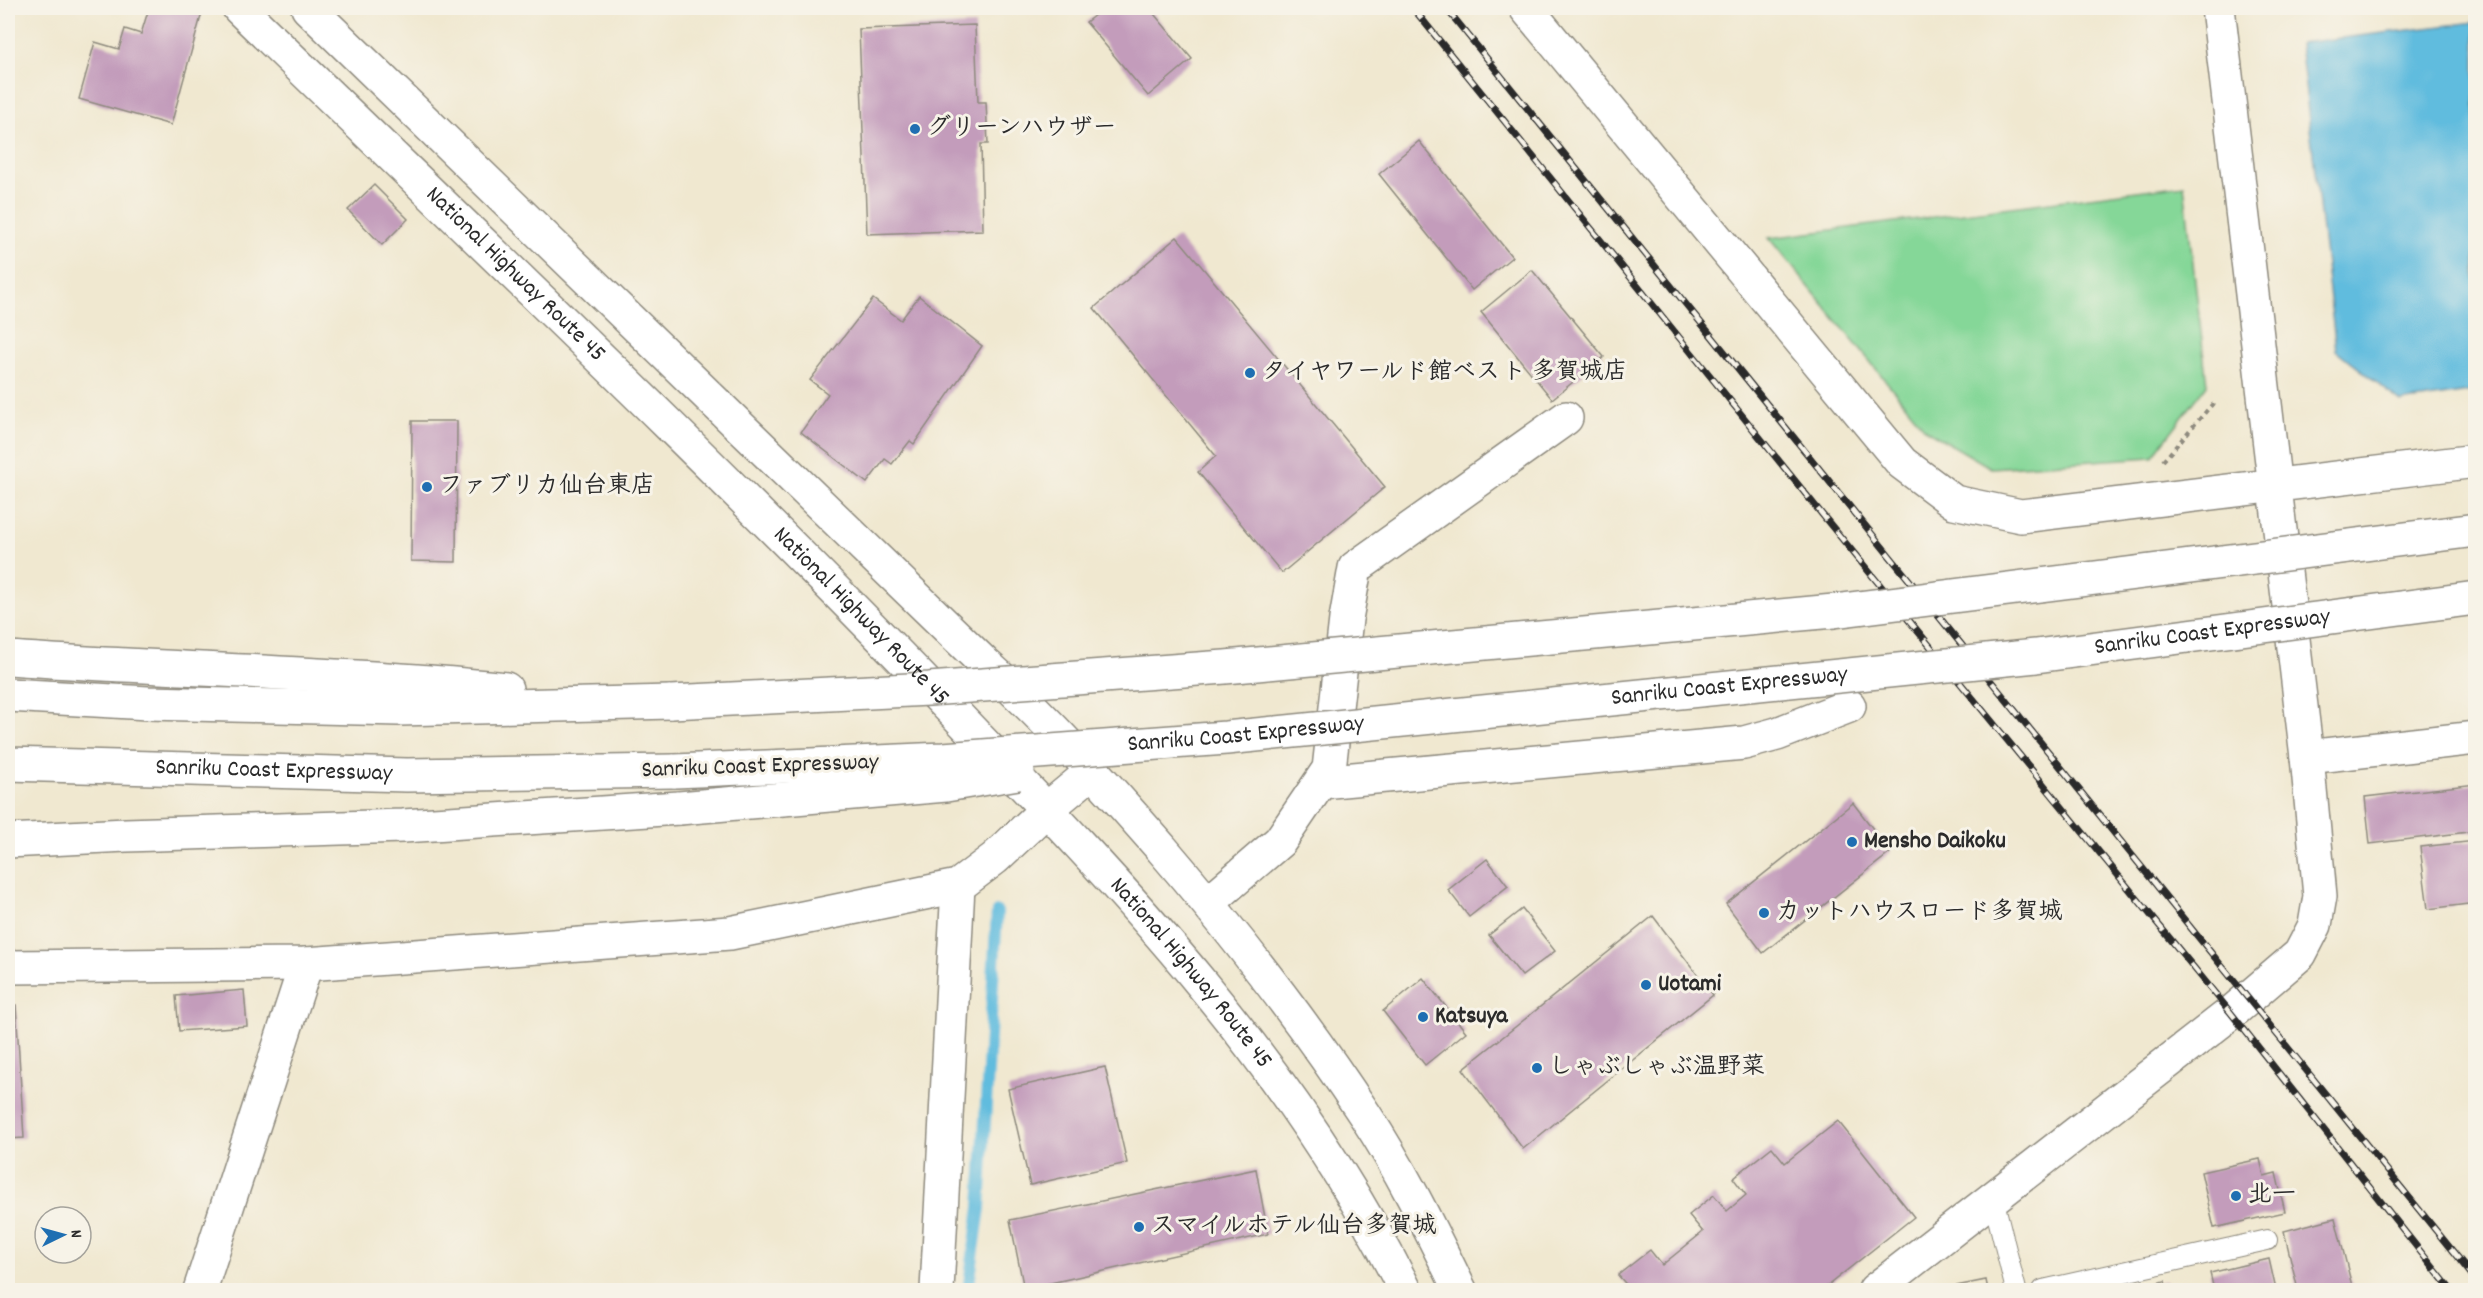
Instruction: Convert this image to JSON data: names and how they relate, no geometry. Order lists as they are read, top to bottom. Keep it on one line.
{"streets":{"main road":["National Highway Route 45","Sanriku Coast Expressway"]},"places":["グリーンハウザー","タイヤワールド館ベスト 多賀城店","ファブリカ仙台東店","Mensho Daikoku","カットハウスロード多賀城","Uotami","Katsuya","しゃぶしゃぶ温野菜","北一","スマイルホテル仙台多賀城"],"north":"right"}
